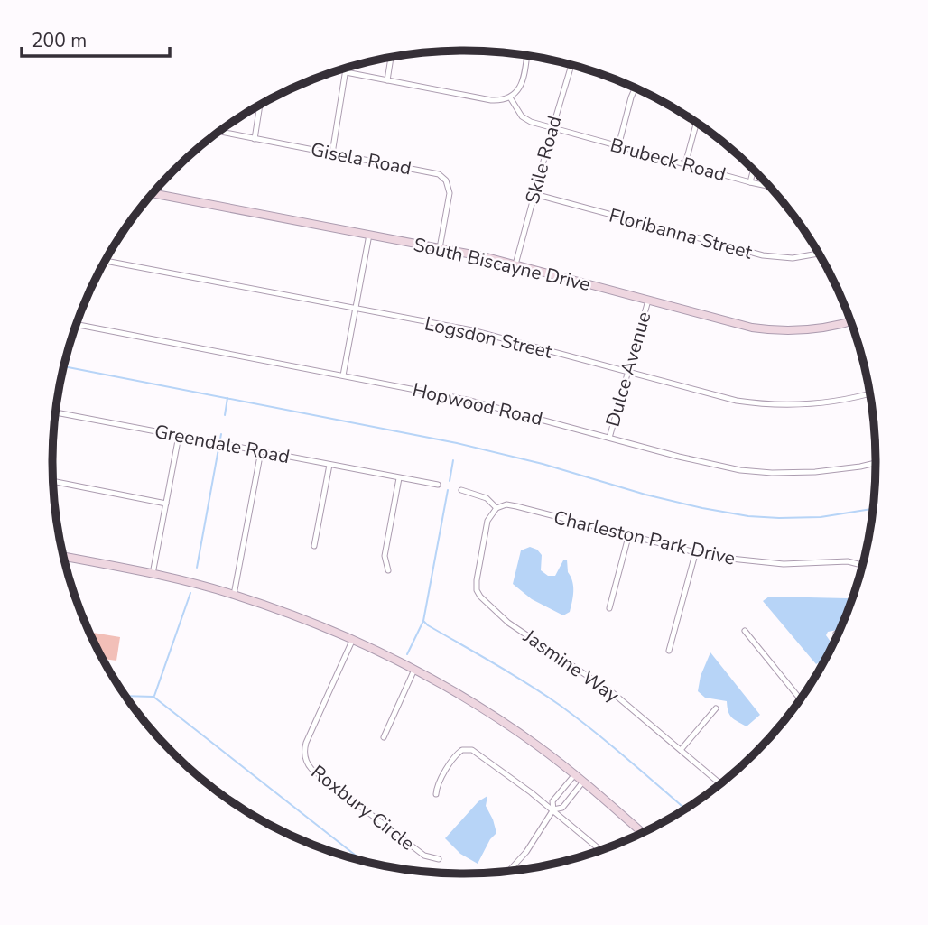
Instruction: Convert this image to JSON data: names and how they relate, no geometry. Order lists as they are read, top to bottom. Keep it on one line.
{"streets":{"street":["Gisela Road","Skile Road","Brubeck Road","Floribanna Street","South Biscayne Drive","Logsdon Street","Dulce Avenue","Hopwood Road","Greendale Road","Charleston Park Drive","Jasmine Way","Roxbury Circle"]},"crossings":[["Gisela Road","South Biscayne Drive"],["Skile Road","Brubeck Road"],["Skile Road","Floribanna Street"],["Skile Road","South Biscayne Drive"],["South Biscayne Drive","Dulce Avenue"],["Logsdon Street","Dulce Avenue"],["Dulce Avenue","Hopwood Road"],["Charleston Park Drive","Jasmine Way"]],"scale_bar":"200 m"}
